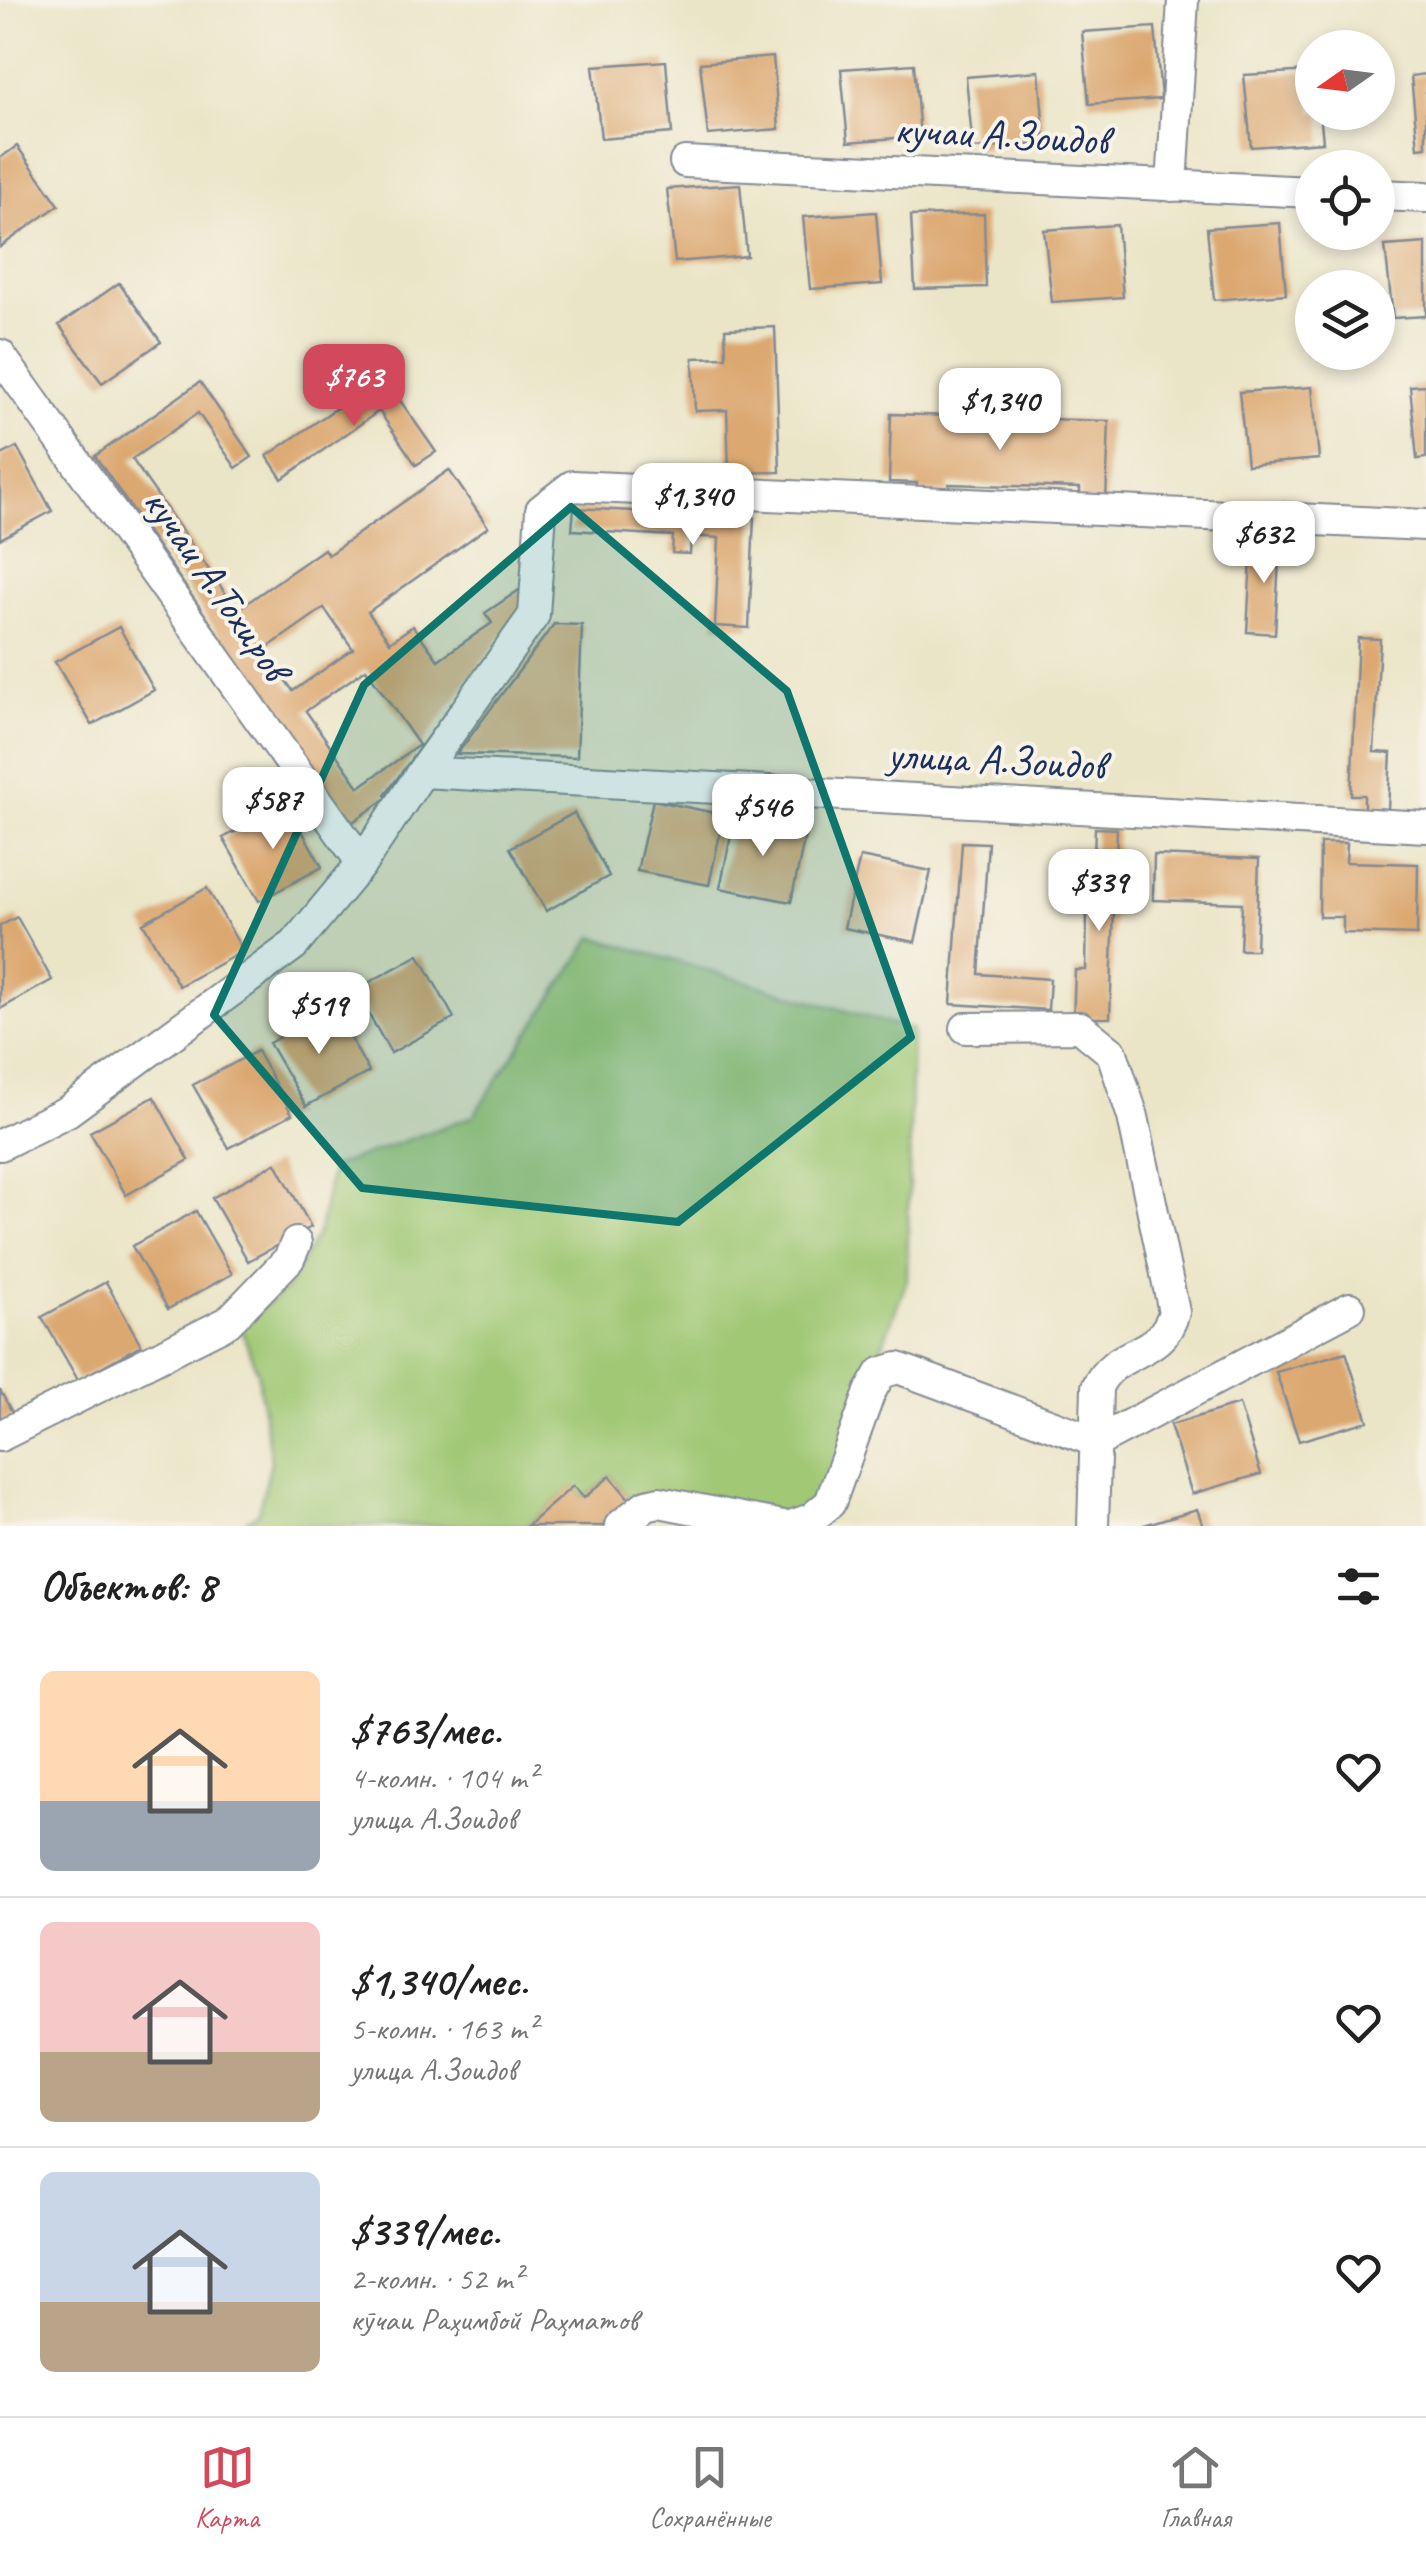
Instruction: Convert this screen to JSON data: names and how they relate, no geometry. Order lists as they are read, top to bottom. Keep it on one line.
{"streets":{"street":["кучаи А.Зоидов","кучаи А.Тохиров","улица А.Зоидов"]},"north":"left","page":{"price":["$763","$1,340","$1,340","$632","$587","$546","$339","$519"],"heading":"Объектов: 8","list":[{"name":"$763/мес.","note":"4-комн. · 104 m² · улица А.Зоидов"},{"name":"$1,340/мес.","note":"5-комн. · 163 m² · улица А.Зоидов"},{"name":"$339/мес.","note":"2-комн. · 52 m² · кӯчаи Раҳимбой Раҳматов"}],"tabs":["Карта","Сохранённые","Главная"]}}
